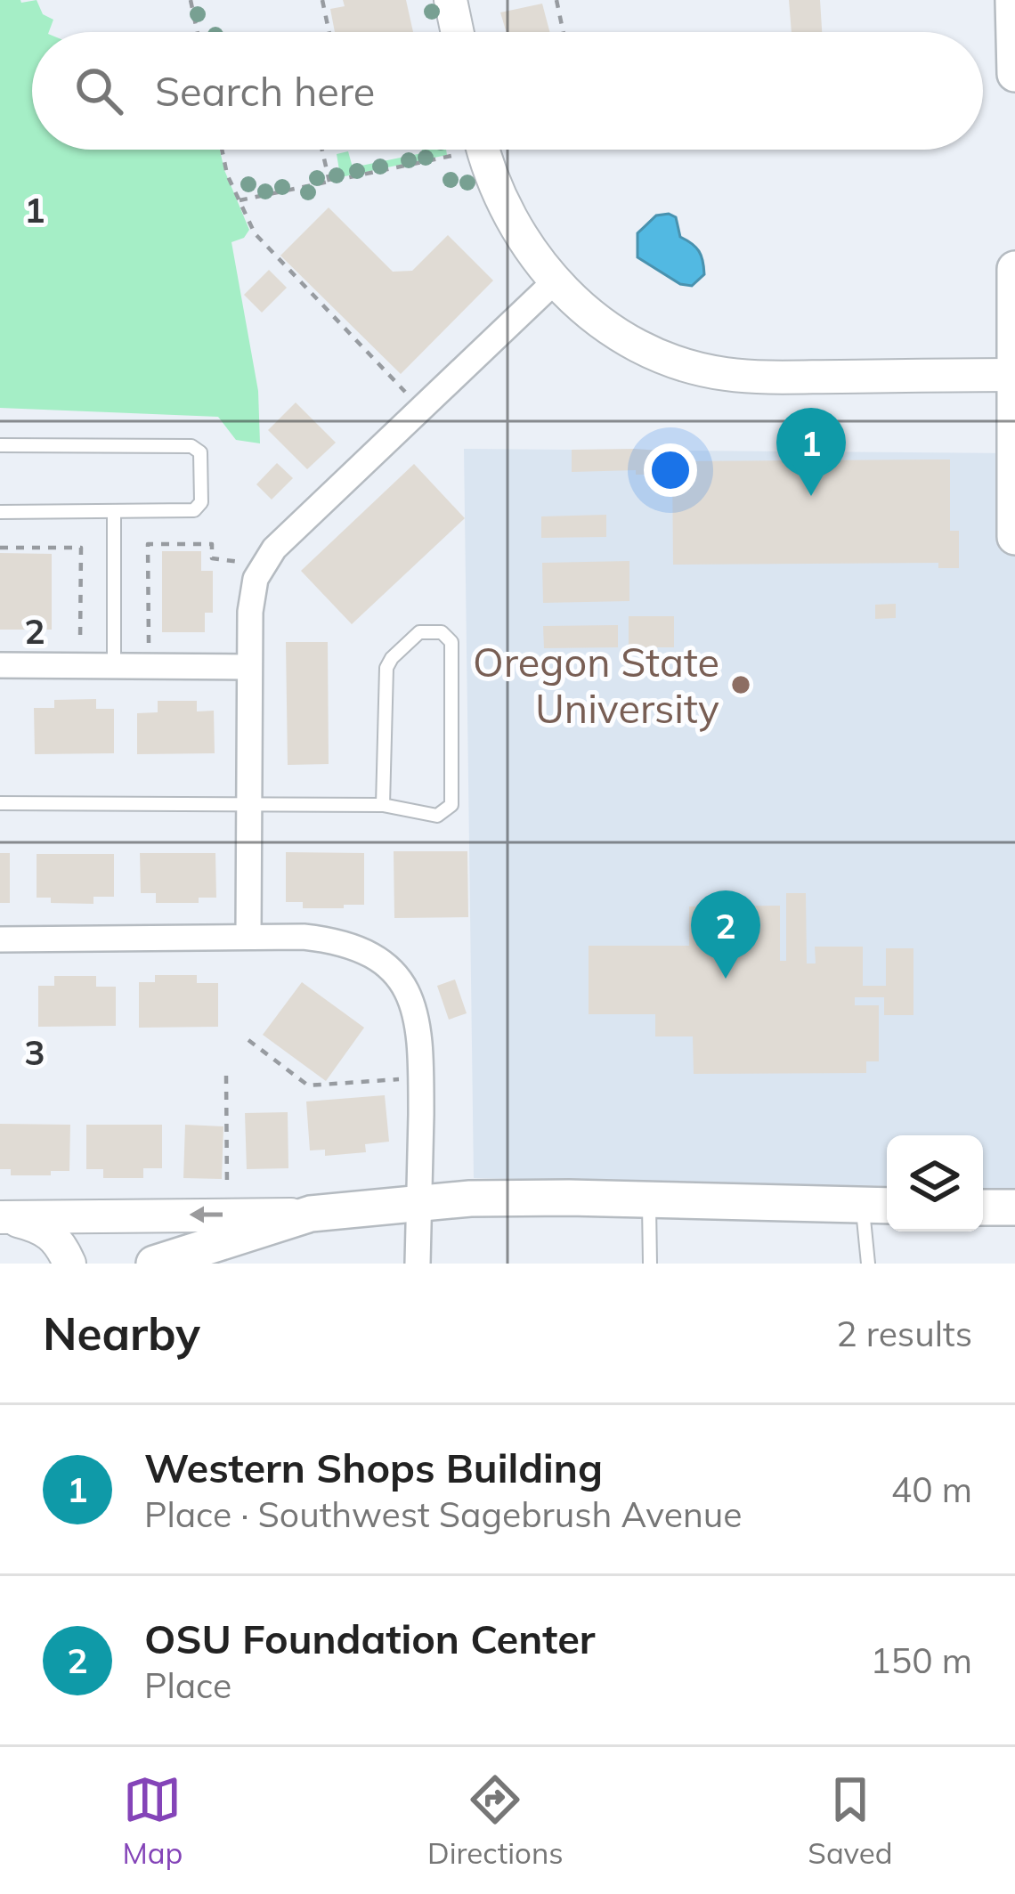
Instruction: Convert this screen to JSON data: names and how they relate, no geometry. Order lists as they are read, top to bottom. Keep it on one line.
{"places":["Oregon State University"],"page":{"search":"Search here","pins":["1","2"],"heading":["Nearby","2 results"],"list":[{"mark":"1","name":"Western Shops Building","note":"Place · Southwest Sagebrush Avenue","value":"40 m"},{"mark":"2","name":"OSU Foundation Center","note":"Place","value":"150 m"}],"nav":["Map","Directions","Saved"]},"grid":{"rows":["1","2","3"]}}
